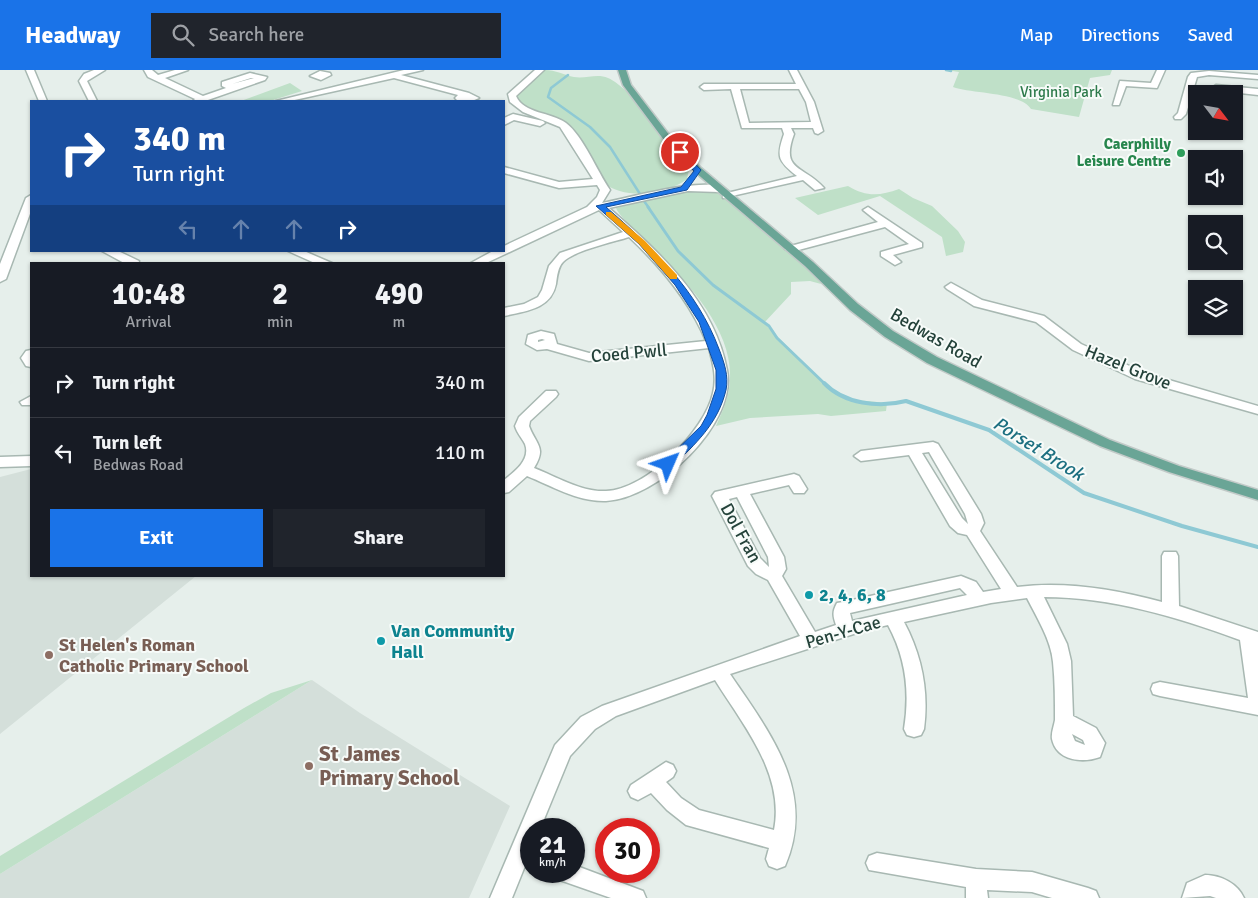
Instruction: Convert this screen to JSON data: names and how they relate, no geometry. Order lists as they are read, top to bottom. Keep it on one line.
{"streets":{"main road":["Bedwas Road"],"street":["Coed Pwll","Hazel Grove","Dol Fran","Pen-Y-Cae"]},"crossings":[["Dol Fran","Pen-Y-Cae"]],"water":["Porset Brook"],"parks":["Virginia Park"],"places":["Caerphilly Leisure Centre","2, 4, 6, 8","Van Community Hall","St Helen's Roman Catholic Primary School","St James Primary School"],"north":"bottom right","page":{"header":"Headway","search":"Search here","nav":["Map","Directions","Saved"],"turn":["340 m","Turn right"],"eta":["10:48","Arrival","2","min","490","m"],"list":[{"name":"Turn right","value":"340 m"},{"name":"Turn left","note":"Bedwas Road","value":"110 m"}],"buttons":["Exit","Share"],"speed":"21 km/h","limit":"30"}}
